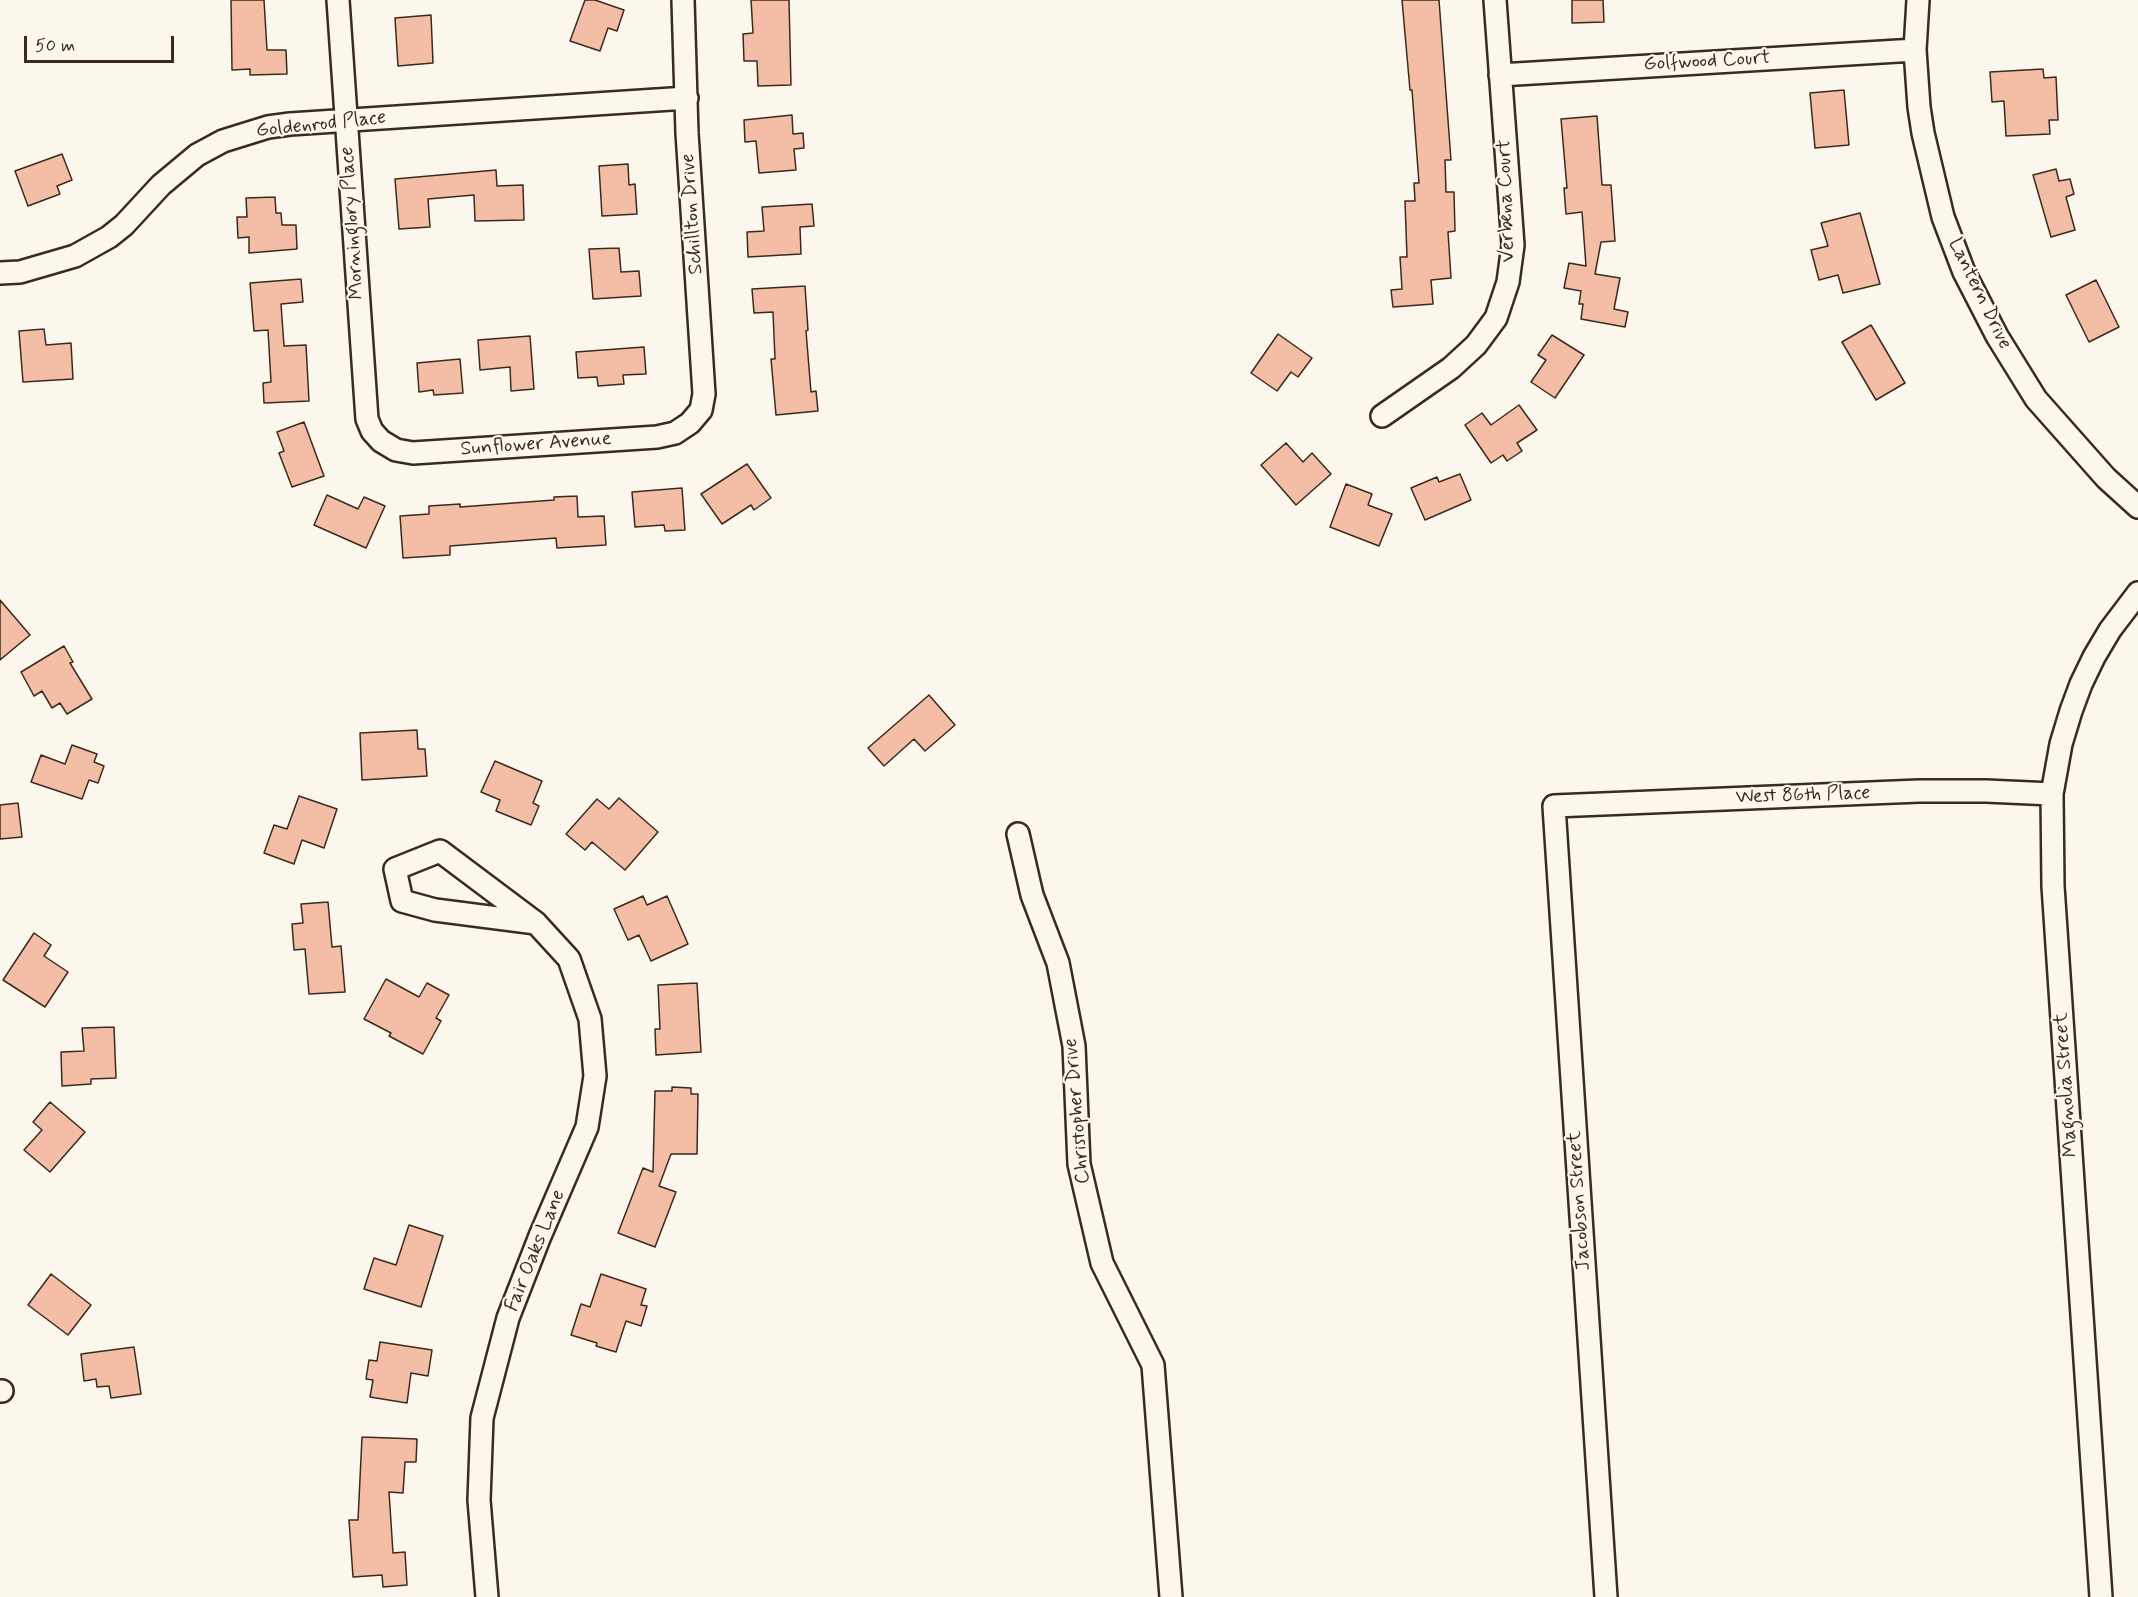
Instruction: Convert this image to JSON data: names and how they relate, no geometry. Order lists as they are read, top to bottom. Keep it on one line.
{"streets":{"street":["Golfwood Court","Goldenrod Place","Verbena Court","Schillton Drive","Morninglory Place","Lantern Drive","Sunflower Avenue","West 86th Place","Magnolia Street","Christopher Drive","Jacobson Street","Fair Oaks Lane"]},"crossings":[["Golfwood Court","Verbena Court"],["Golfwood Court","Lantern Drive"],["Goldenrod Place","Schillton Drive"],["Goldenrod Place","Morninglory Place"],["Schillton Drive","Sunflower Avenue"],["Morninglory Place","Sunflower Avenue"],["West 86th Place","Magnolia Street"],["West 86th Place","Jacobson Street"]],"scale_bar":"50 m"}
